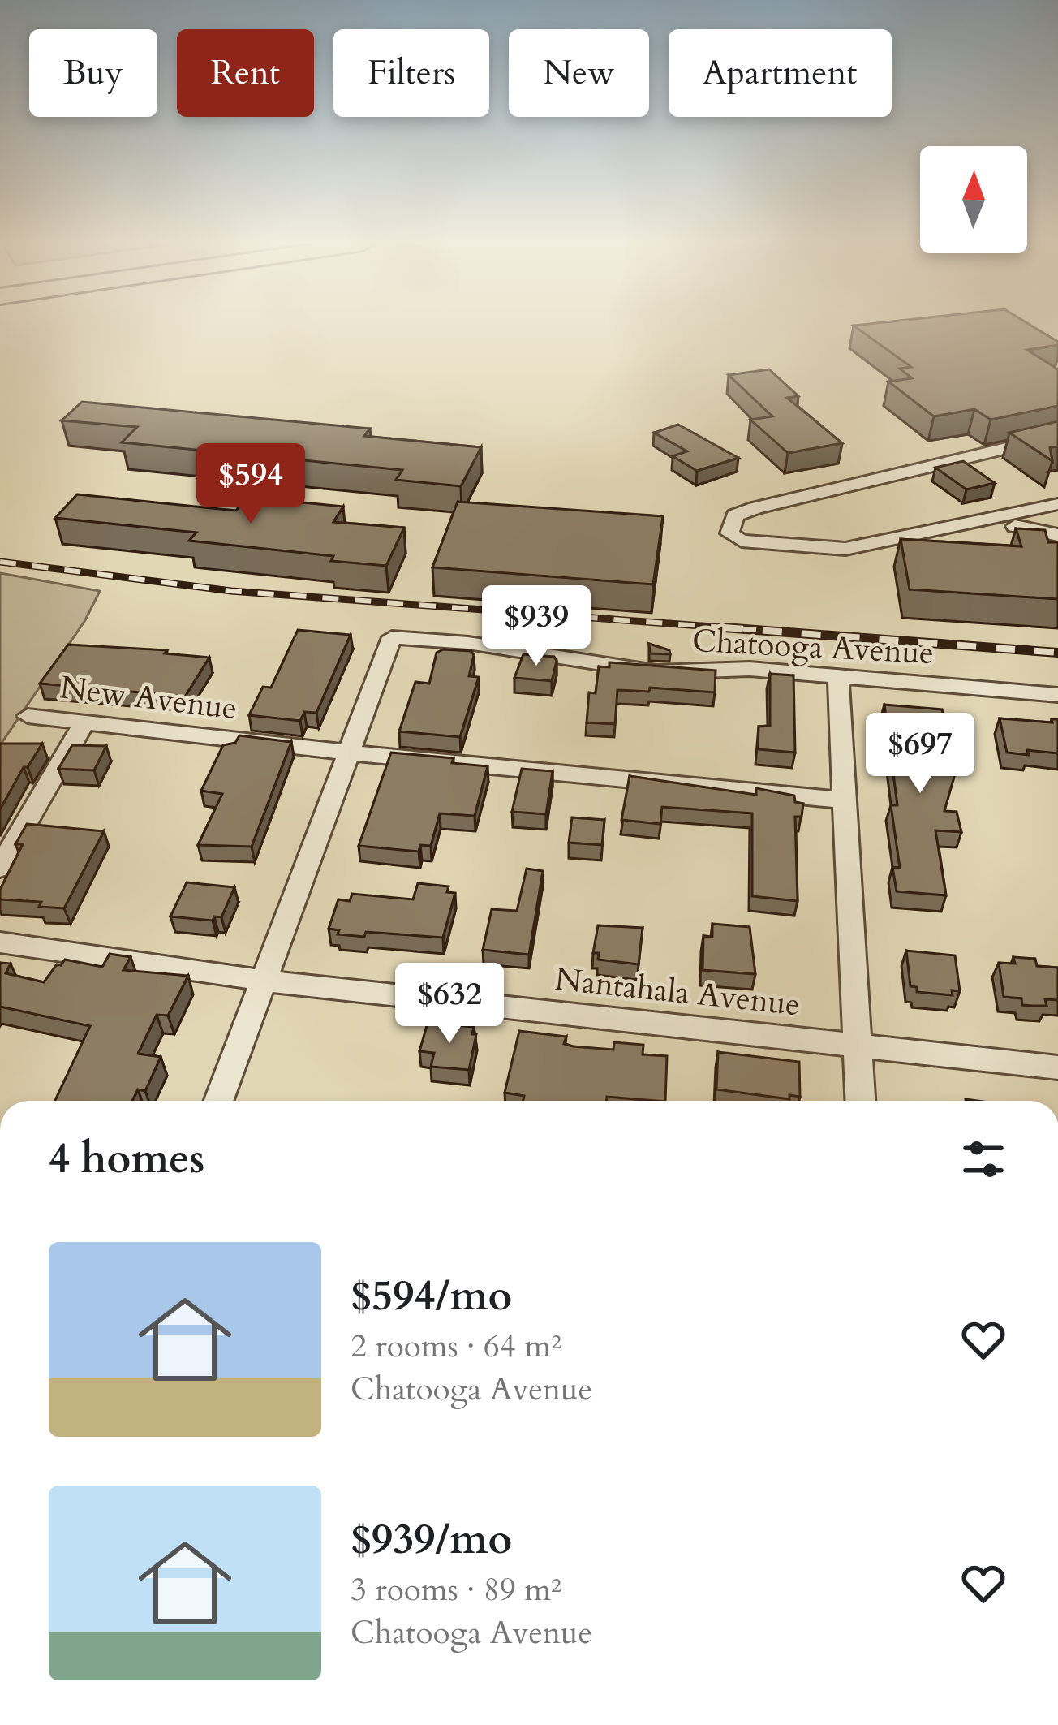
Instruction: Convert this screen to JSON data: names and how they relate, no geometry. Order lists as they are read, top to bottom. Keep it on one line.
{"streets":{"street":["Chatooga Avenue","New Avenue","Nantahala Avenue"]},"crossings":[["Chatooga Avenue","New Avenue"]],"north":"top","page":{"chip":["Buy","Rent","Filters","New","Apartment"],"price":["$594","$939","$697","$632"],"heading":"4 homes","list":[{"name":"$594/mo","note":"2 rooms · 64 m² · Chatooga Avenue"},{"name":"$939/mo","note":"3 rooms · 89 m² · Chatooga Avenue"}]}}
